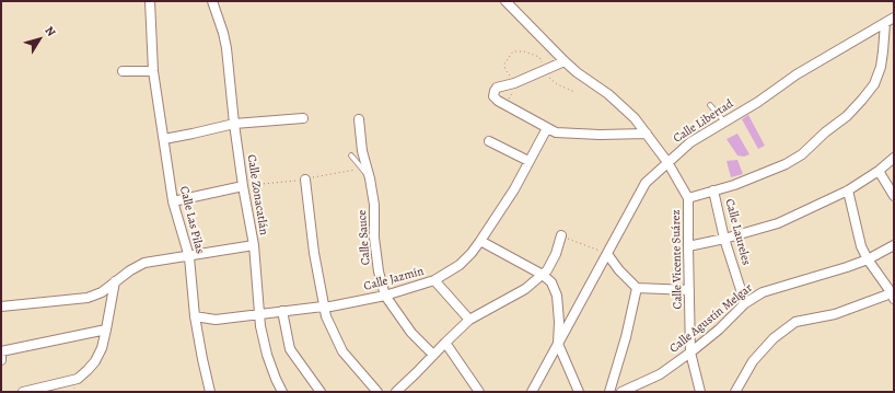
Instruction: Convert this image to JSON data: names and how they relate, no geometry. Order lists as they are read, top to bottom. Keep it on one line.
{"streets":{"street":["Calle Libertad","Calle Zonacatlán","Calle Las Pilas","Calle Laureles","Calle Sauce","Calle Vicente Suárez","Calle Jazmín","Calle Agustín Melgar"]},"crossings":[["Calle Libertad","Calle Vicente Suárez"],["Calle Zonacatlán","Calle Jazmín"],["Calle Las Pilas","Calle Jazmín"],["Calle Laureles","Calle Agustín Melgar"],["Calle Sauce","Calle Jazmín"],["Calle Vicente Suárez","Calle Agustín Melgar"]],"north":"top right"}
